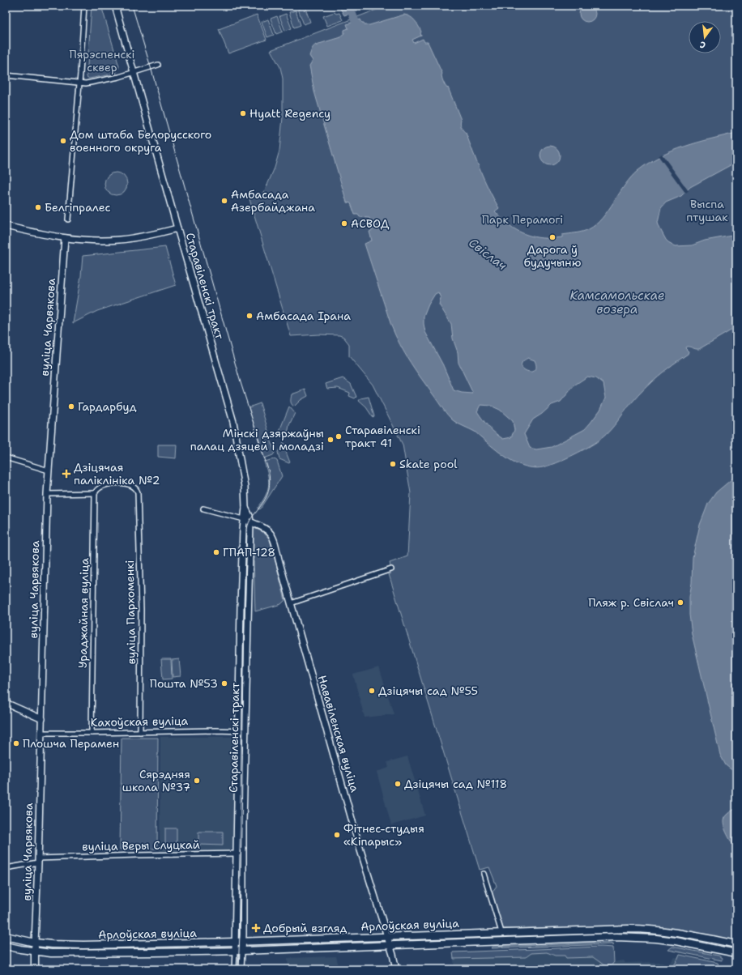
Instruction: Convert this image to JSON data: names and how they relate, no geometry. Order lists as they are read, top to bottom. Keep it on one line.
{"streets":{"main road":["Старавіленскі тракт","вуліца Чарвякова","Нававіленская вуліца","Арлоўская вуліца"],"street":["вуліца Пархоменкі","Ураджайная вуліца","Кахоўская вуліца","вуліца Веры Слуцкай"]},"crossings":[["Старавіленскі тракт","Кахоўская вуліца"],["Старавіленскі тракт","Нававіленская вуліца"],["Старавіленскі тракт","вуліца Веры Слуцкай"],["Старавіленскі тракт","Арлоўская вуліца"],["вуліца Чарвякова","Кахоўская вуліца"],["вуліца Чарвякова","вуліца Веры Слуцкай"],["вуліца Чарвякова","Арлоўская вуліца"],["вуліца Пархоменкі","Ураджайная вуліца"],["вуліца Пархоменкі","Кахоўская вуліца"],["Ураджайная вуліца","Кахоўская вуліца"],["Нававіленская вуліца","Арлоўская вуліца"]],"water":["Свіслач","Камсамольскае возера"],"parks":["Пярэспенскі сквер","Выспа птушак","Парк Перамогі"],"places":{"other":["Hyatt Regency","Дом штаба Белорусского военного округа","Амбасада Азербайджана","Белгіпралес","АСВОД","Дарога ў будучыню","Амбасада Ірана","Гардарбуд","Старавіленскі тракт 41","Мінскі дзяржаўны палац дзяцей і моладзі","Skate pool","ГПАП-128","Пляж р. Свіслач","Пошта №53","Дзіцячы сад №55","Плошча Перамен","Сярэдняя школа №37","Дзіцячы сад №118","Фітнес-студыя «Кіпарыс»"],"health":["Дзіцячая паліклініка №2","Добрый взгляд"]},"north":"bottom"}
